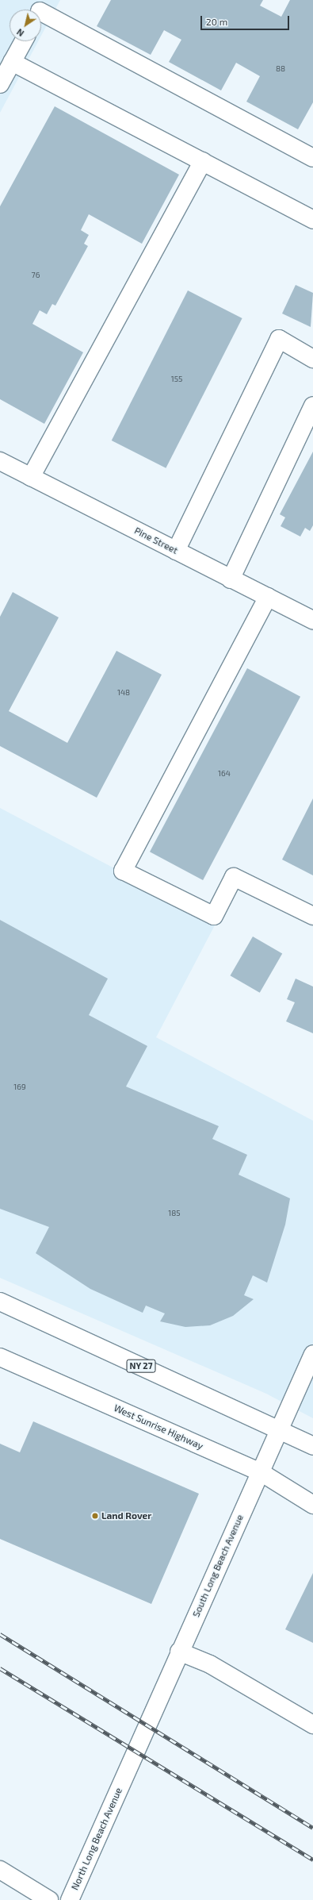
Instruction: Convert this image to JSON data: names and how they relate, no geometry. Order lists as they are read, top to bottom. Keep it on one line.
{"streets":{"main road":["Pine Street","NY 27","West Sunrise Highway","South Long Beach Avenue","North Long Beach Avenue"]},"crossings":[["NY 27","South Long Beach Avenue"],["West Sunrise Highway","South Long Beach Avenue"],["South Long Beach Avenue","North Long Beach Avenue"]],"places":["Land Rover"],"house_numbers":["88","76","155","148","164","169","185"],"scale_bar":"20 m","north":"bottom left"}
